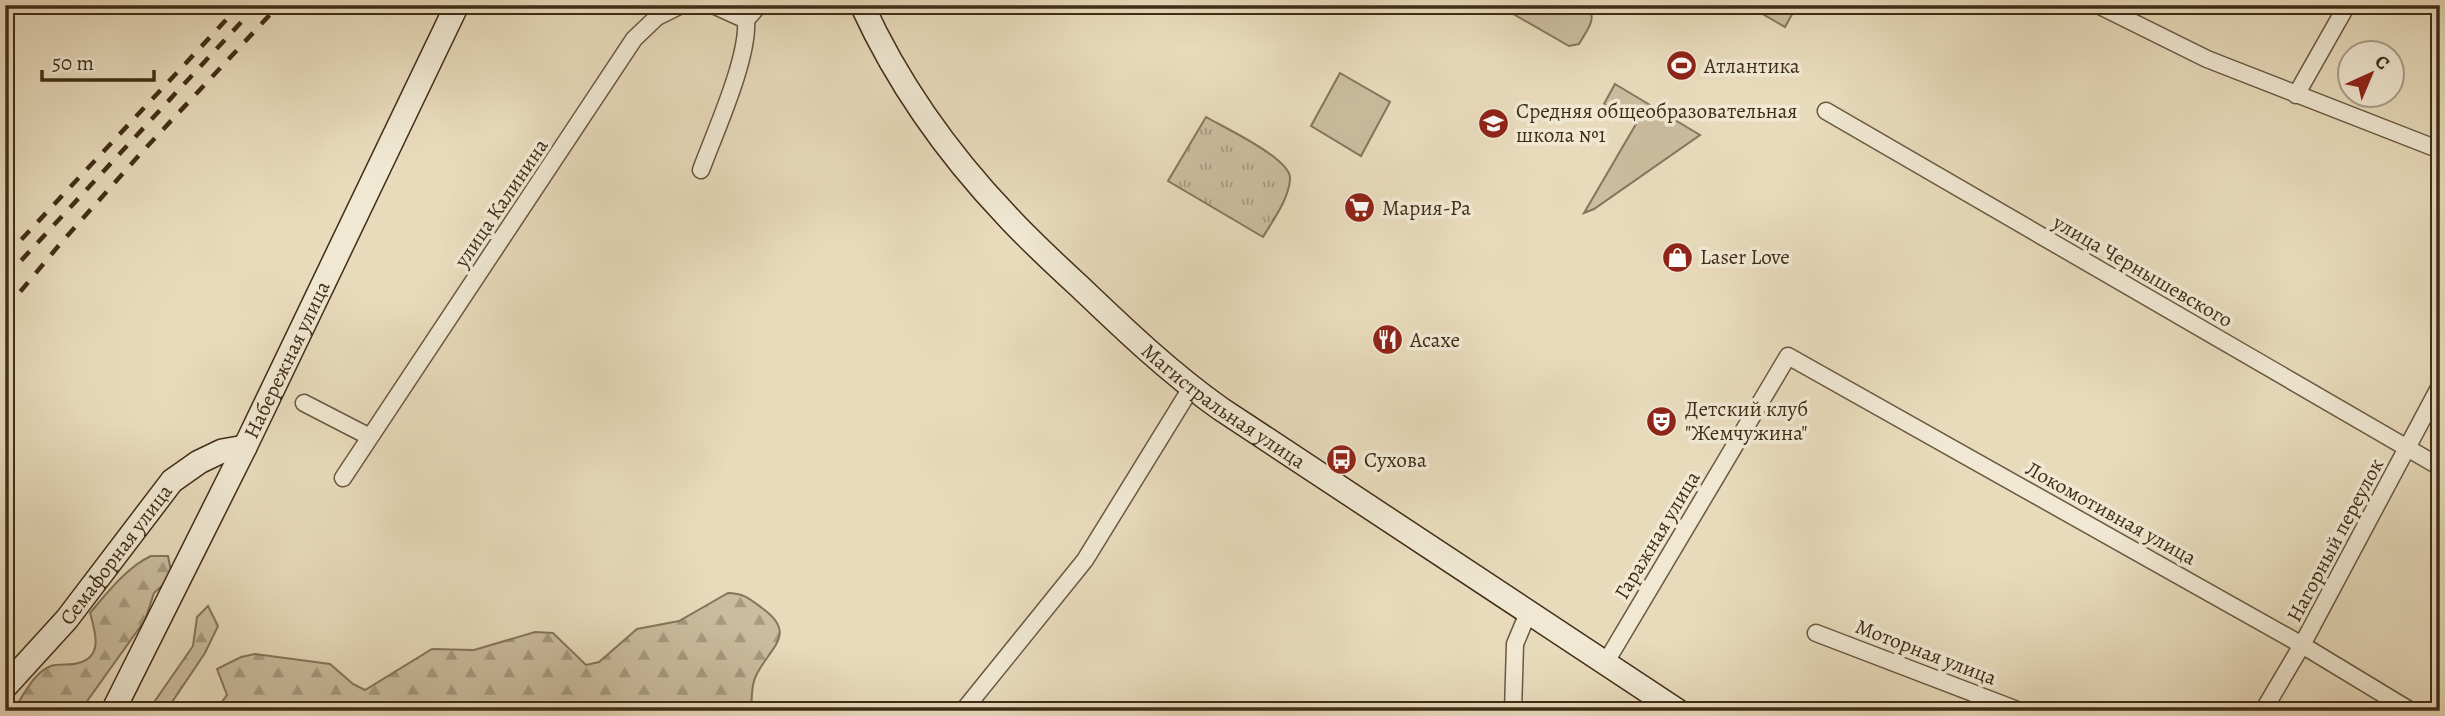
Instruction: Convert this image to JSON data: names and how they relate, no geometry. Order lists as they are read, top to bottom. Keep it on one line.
{"streets":{"street":["улица Калинина","улица Чернышевского","Набережная улица","Магистральная улица","Локомотивная улица","Гаражная улица","Нагорный переулок","Семафорная улица","Моторная улица"]},"crossings":[["улица Чернышевского","Нагорный переулок"],["Набережная улица","Семафорная улица"],["Магистральная улица","Гаражная улица"],["Локомотивная улица","Гаражная улица"],["Локомотивная улица","Нагорный переулок"]],"places":{"sports":["Атлантика"],"school or university":["Средняя общеобразовательная школа №1"],"supermarket":["Мария-Ра"],"shop":["Laser Love"],"restaurant":["Асахе"],"theatre":["Детский клуб \"Жемчужина\""],"bus stop":["Сухова"]},"scale_bar":"50 m","north":"top right"}
